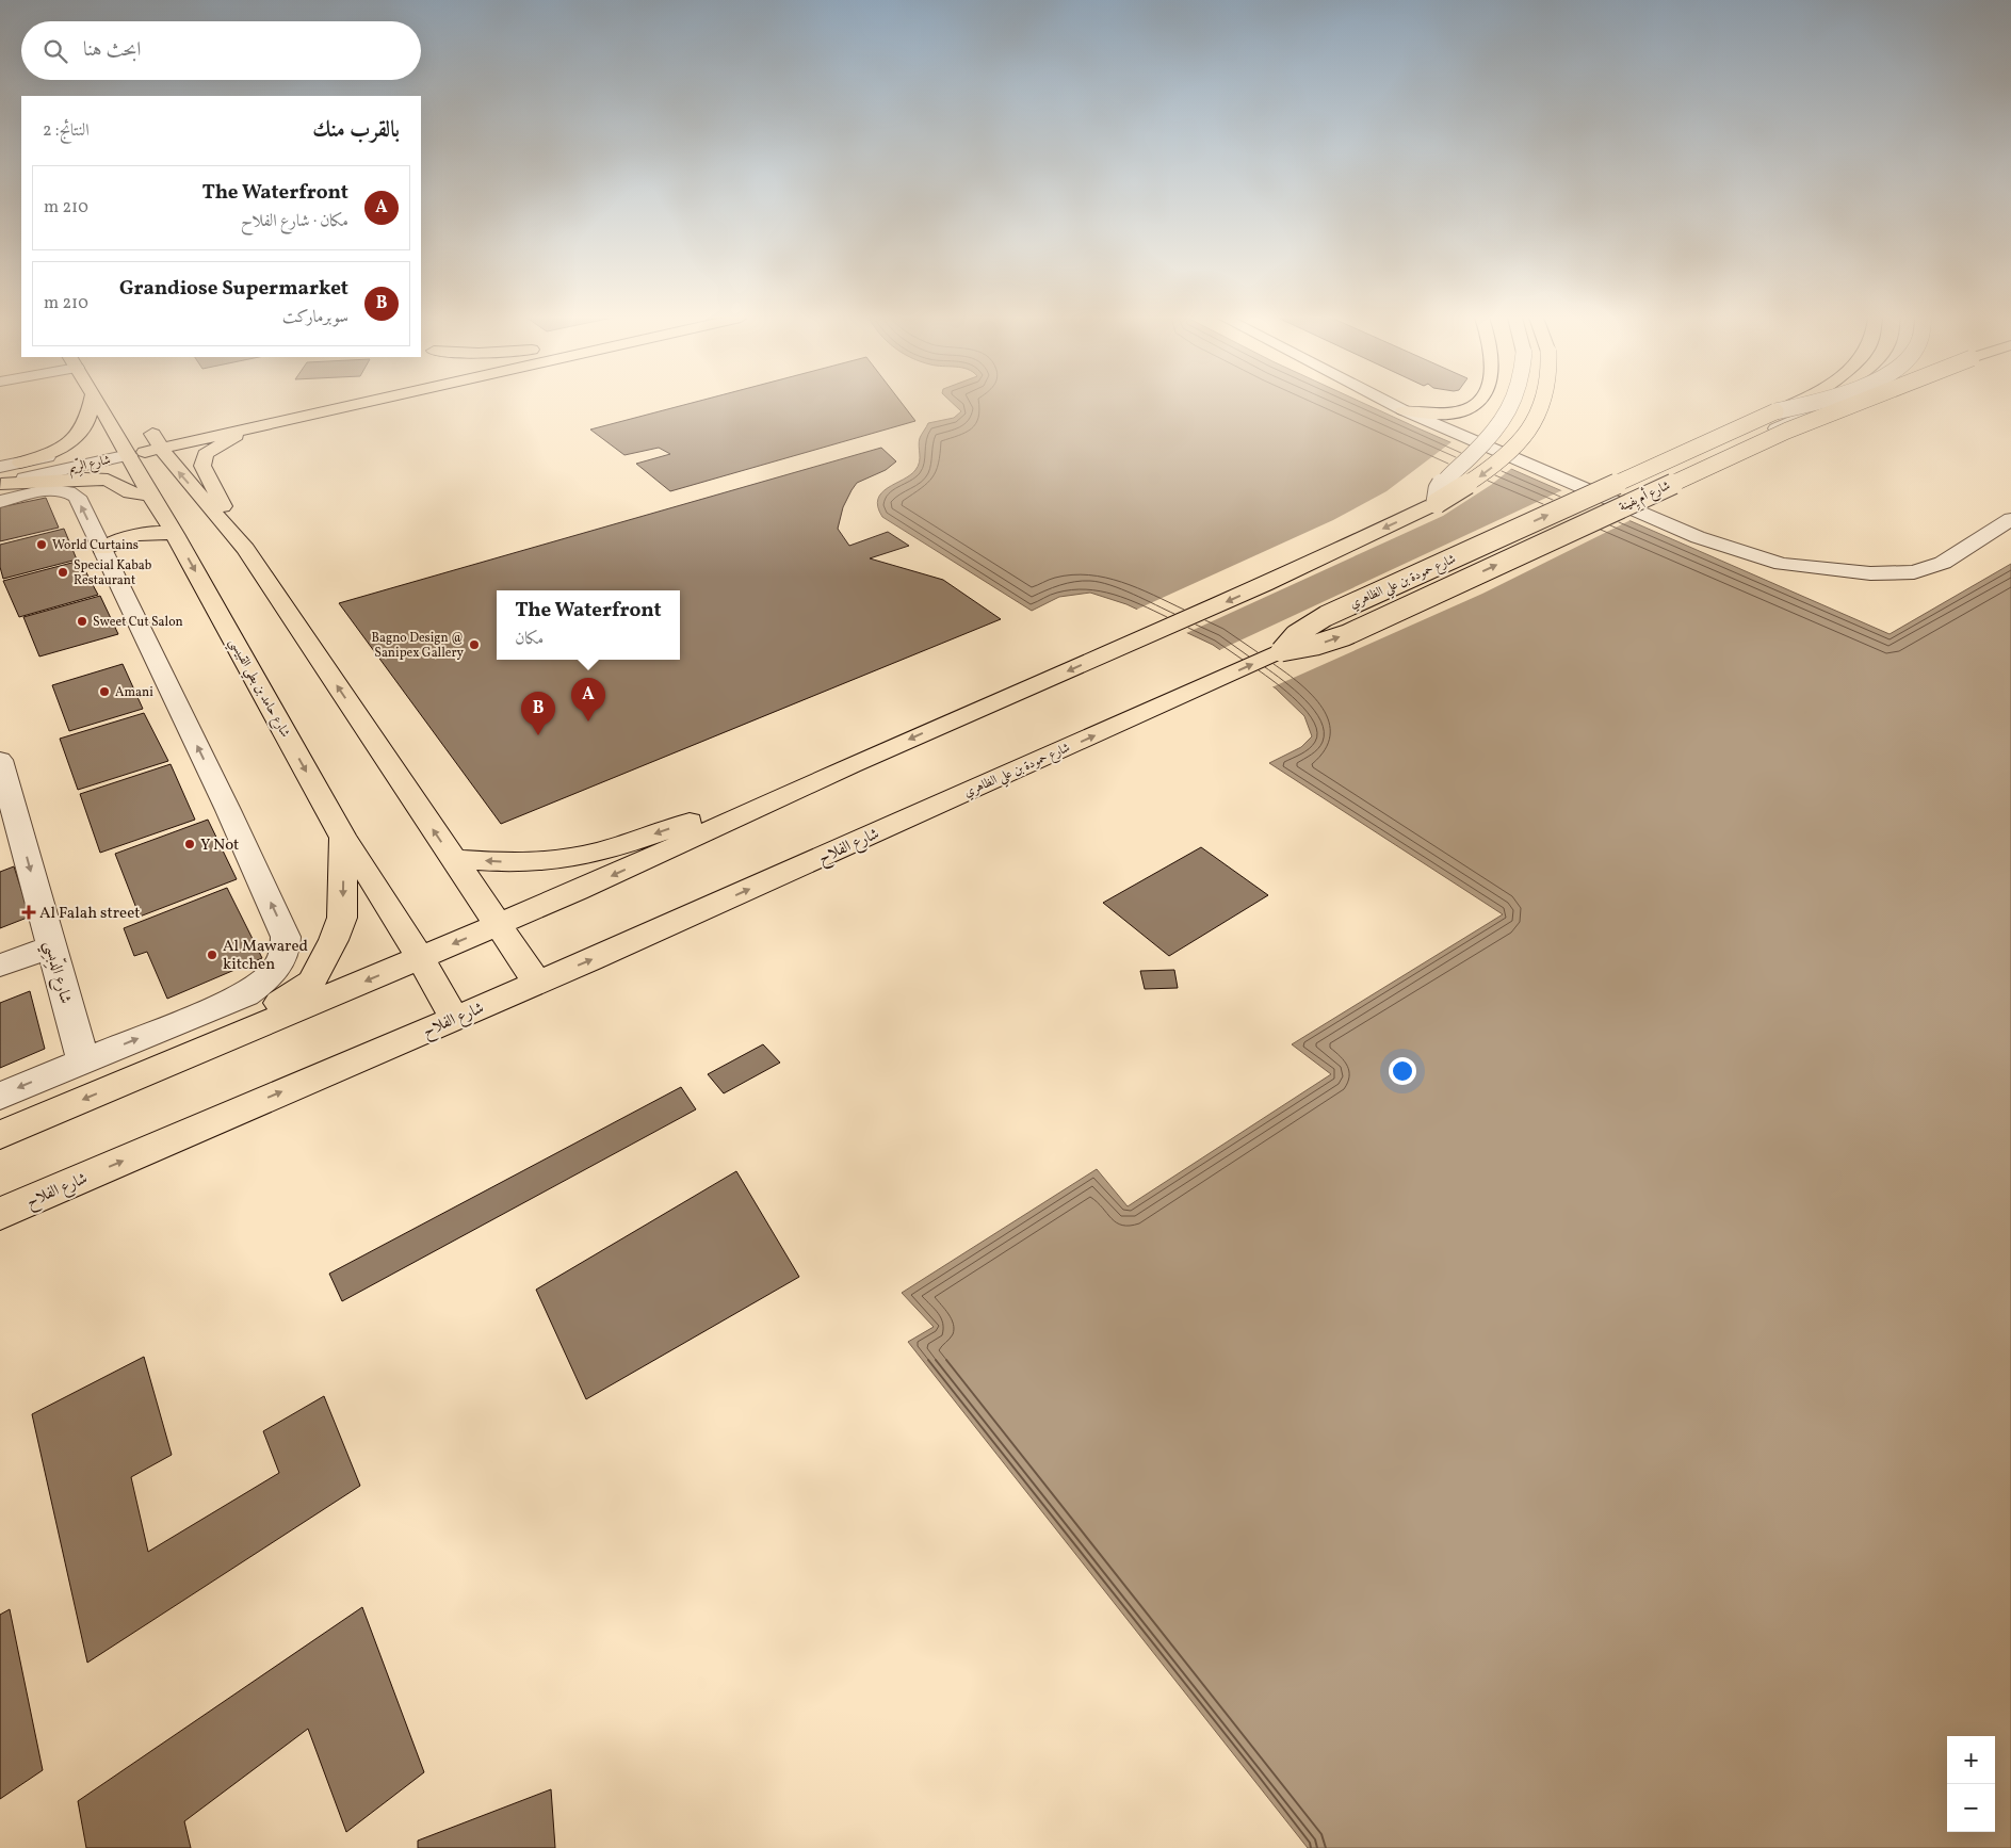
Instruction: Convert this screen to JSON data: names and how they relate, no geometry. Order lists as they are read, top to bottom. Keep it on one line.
{"streets":{"main road":["شارع الرِّيم","شارع أم يِفينة","شارع حمودة بن علي الظاهري","شارع حامد بن بطي القبيسي","شارع الفلاح"],"street":["شارع الدِّبسِي"]},"crossings":[["شارع الرِّيم","شارع حامد بن بطي القبيسي"],["شارع أم يِفينة","شارع حمودة بن علي الظاهري"],["شارع حمودة بن علي الظاهري","شارع الفلاح"],["شارع حامد بن بطي القبيسي","شارع الفلاح"]],"one_way":["شارع الدِّبسِي"],"places":{"other":["World Curtains","Special Kabab Restaurant","Sweet Cut Salon","Bagno Design @ Sanipex Gallery","Amani","Y Not","Al Mawared kitchen"],"health":["Al Falah street"]},"page":{"search":"ابحث هنا","heading":["بالقرب منك","النتائج: 2"],"list":[{"mark":"A","name":"The Waterfront","note":"مكان · شارع الفلاح","value":"210 m"},{"mark":"B","name":"Grandiose Supermarket","note":"سوبرماركت","value":"210 m"}],"popup":["The Waterfront","مكان"],"pins":["A","B"],"map_buttons":["+","−"]}}
